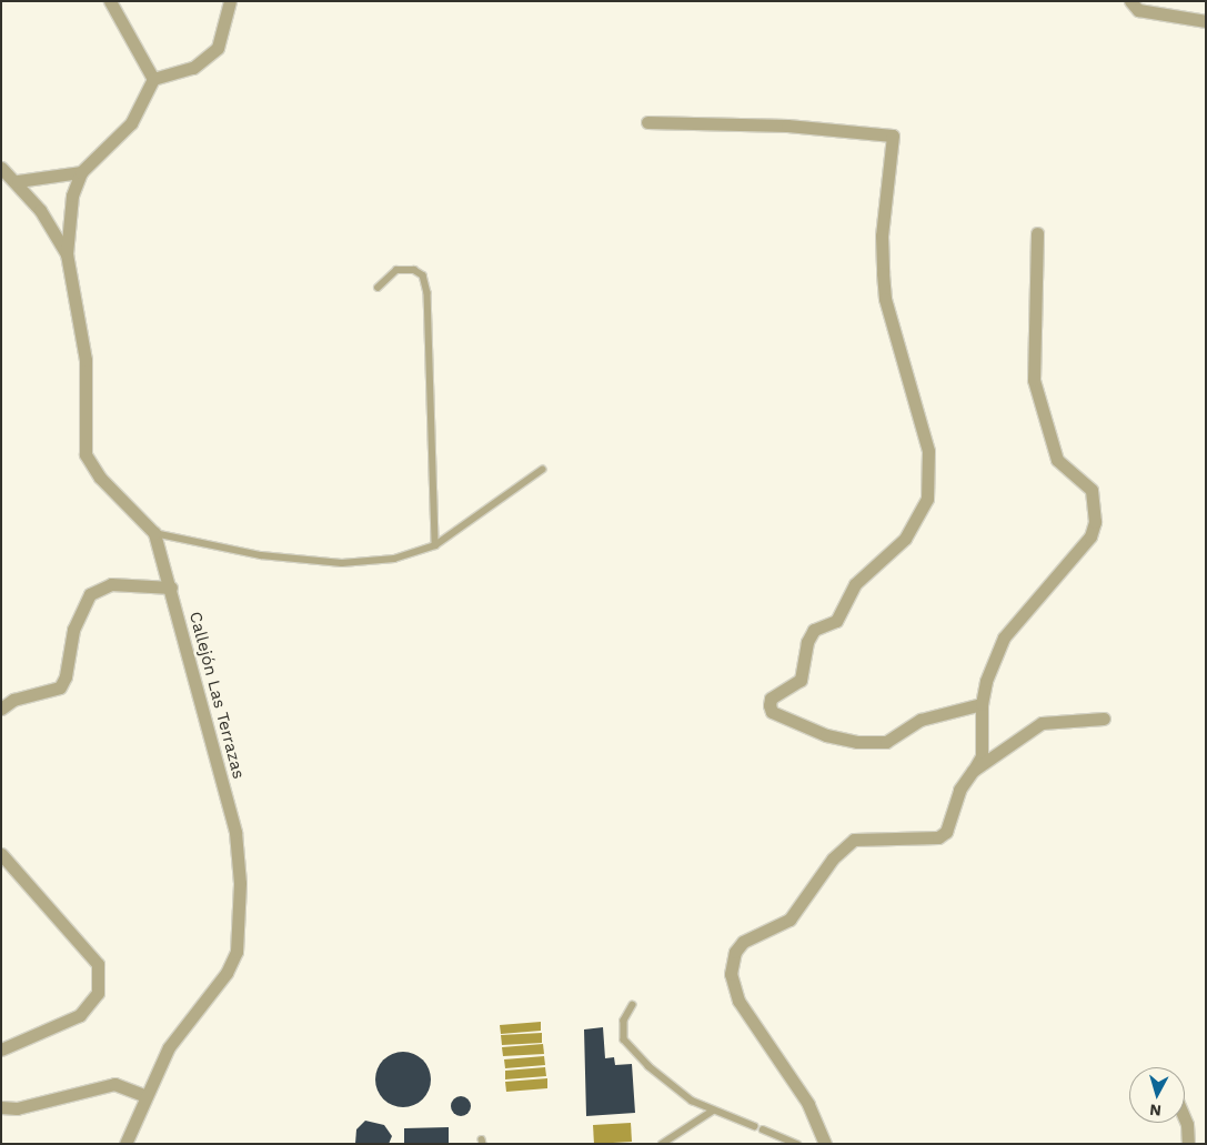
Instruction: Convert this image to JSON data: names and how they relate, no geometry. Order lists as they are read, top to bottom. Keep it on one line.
{"streets":{"street":["Callejón Las Terrazas"]},"north":"bottom"}
